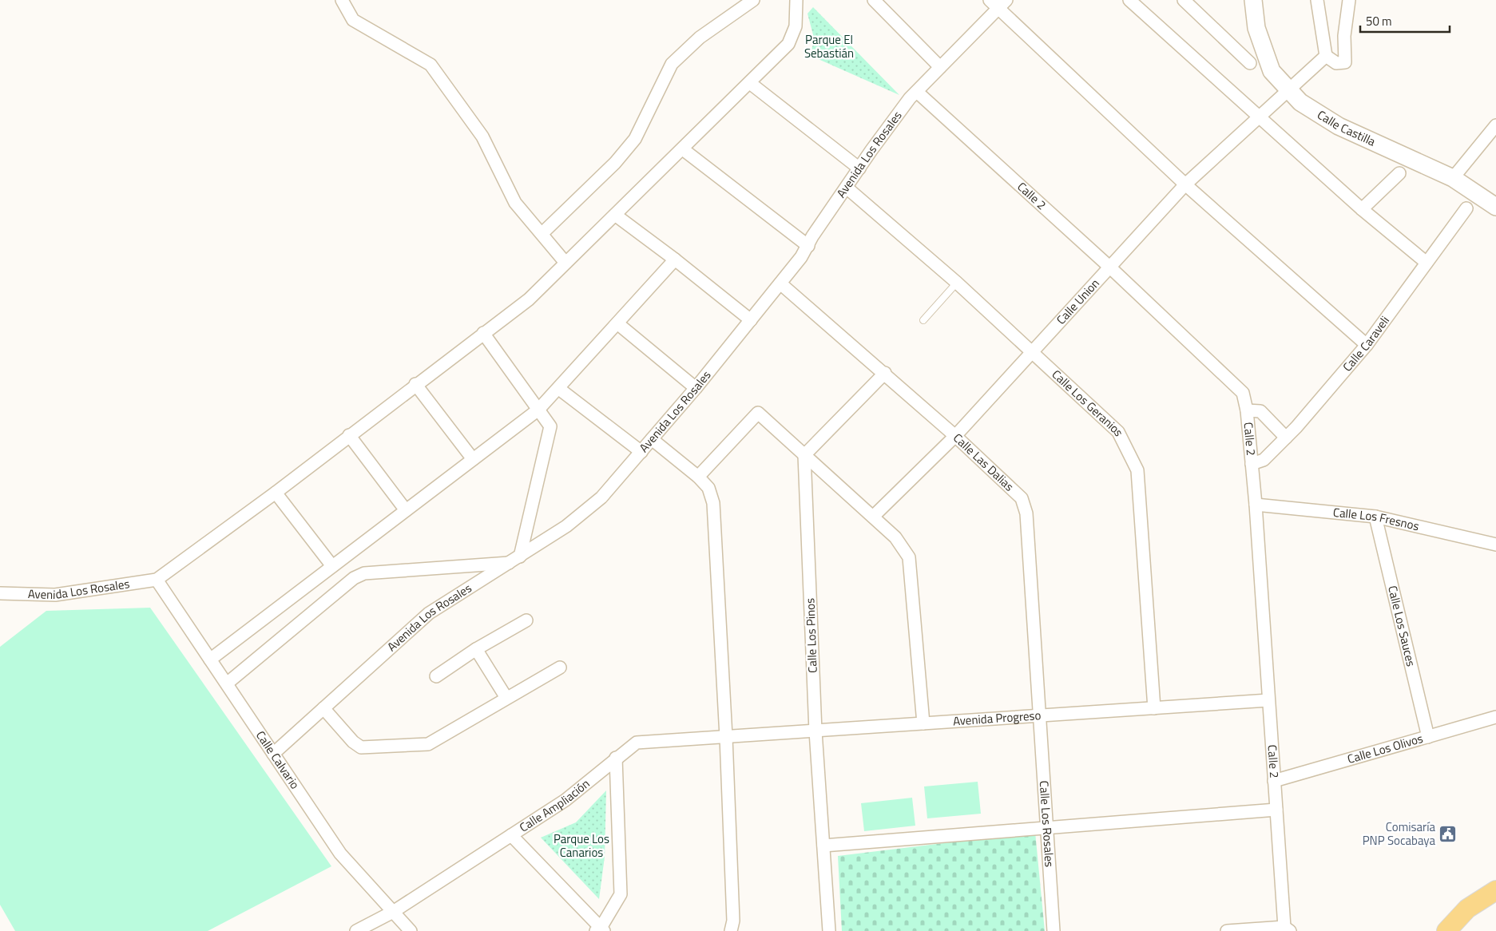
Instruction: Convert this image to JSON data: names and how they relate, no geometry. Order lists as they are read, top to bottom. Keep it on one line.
{"streets":{"street":["Calle Castilla","Avenida Los Rosales","Calle 2","Calle Union","Calle Caraveli","Calle Los Geranios","Calle Las Dalias","Calle Los Fresnos","Calle Los Sauces","Calle Los Pinos","Avenida Progreso","Calle Los Olivos","Calle Calvario","Calle Ampliación","Calle Los Rosales"]},"crossings":[["Calle Castilla","Calle Union"],["Avenida Los Rosales","Calle 2"],["Avenida Los Rosales","Calle Los Geranios"],["Avenida Los Rosales","Calle Las Dalias"],["Avenida Los Rosales","Calle Calvario"],["Calle 2","Calle Union"],["Calle 2","Calle Caraveli"],["Calle 2","Calle Los Fresnos"],["Calle 2","Avenida Progreso"],["Calle 2","Calle Los Olivos"],["Calle Union","Calle Los Geranios"],["Calle Union","Calle Las Dalias"],["Calle Los Geranios","Avenida Progreso"],["Calle Las Dalias","Avenida Progreso"],["Calle Las Dalias","Calle Los Rosales"],["Calle Los Fresnos","Calle Los Sauces"],["Calle Los Sauces","Calle Los Olivos"],["Calle Los Pinos","Avenida Progreso"],["Avenida Progreso","Calle Ampliación"],["Avenida Progreso","Calle Los Rosales"],["Calle Calvario","Calle Ampliación"]],"parks":["Parque El Sebastián","Parque Los Canarios"],"places":{"public building":["Comisaría PNP Socabaya"]},"scale_bar":"50 m"}
